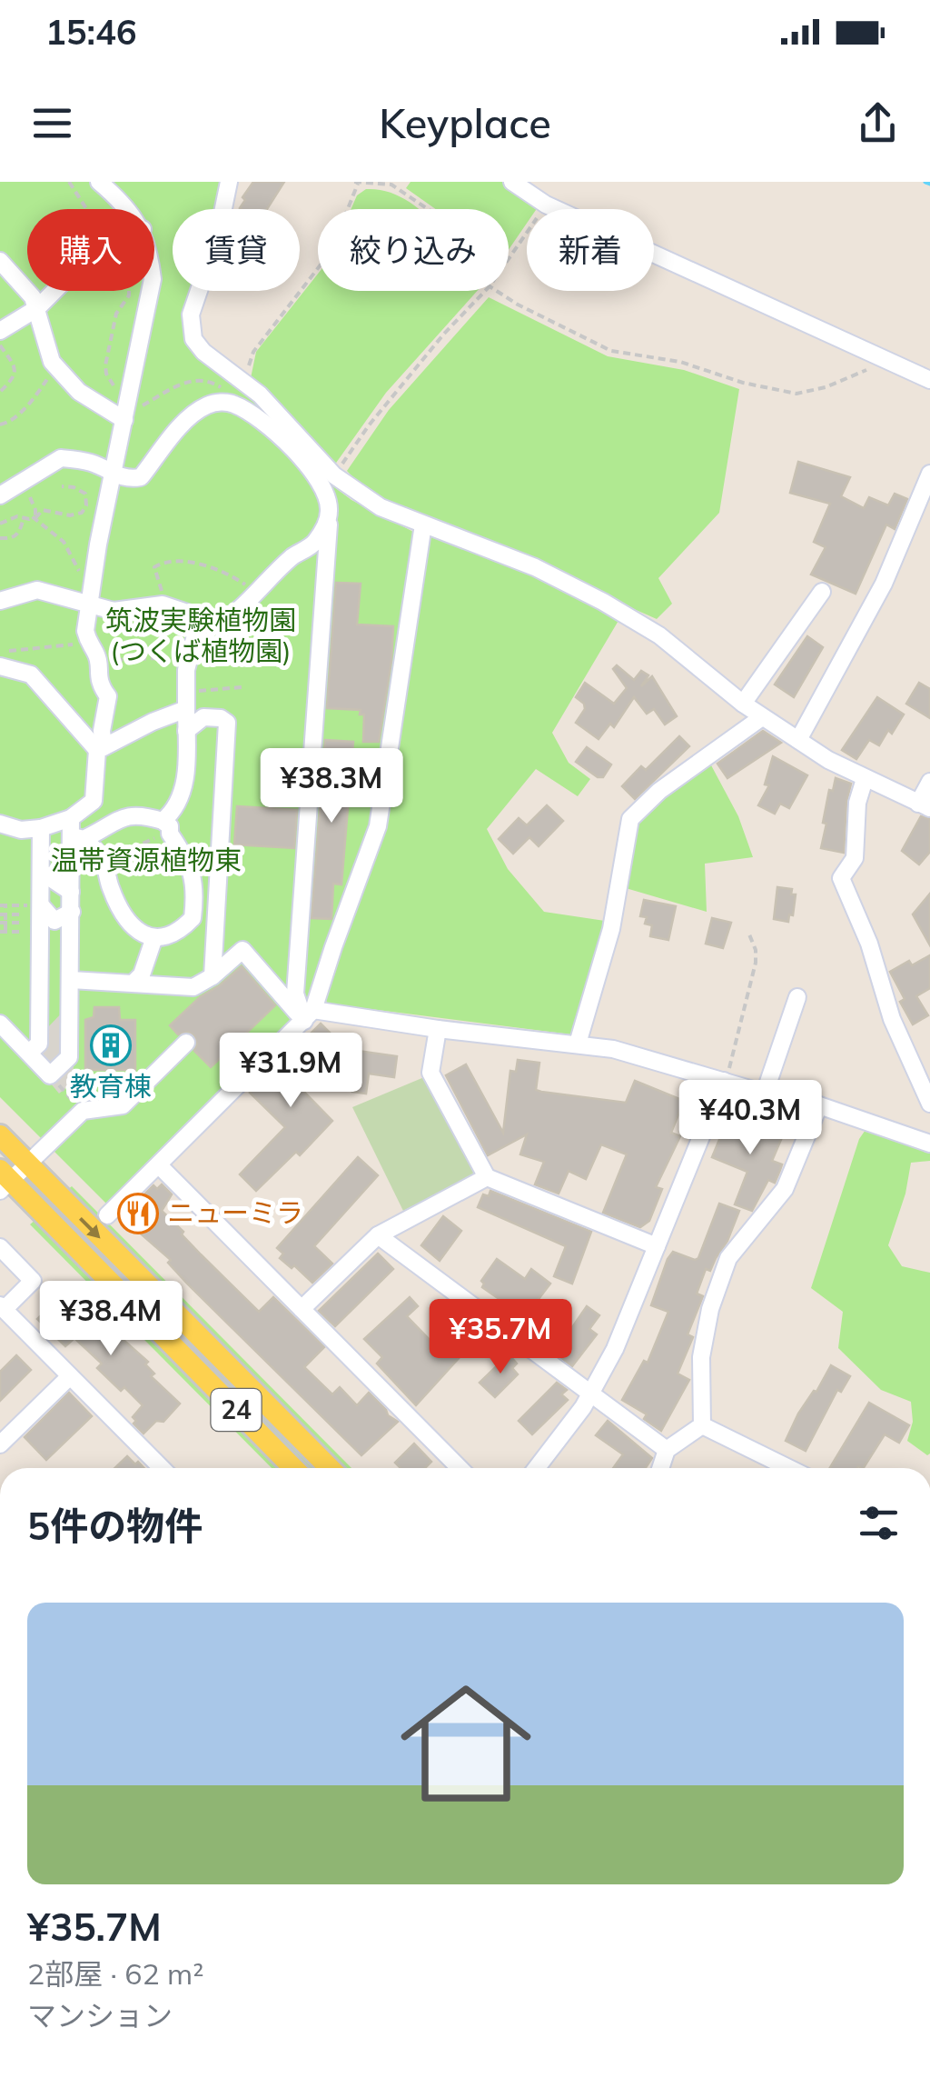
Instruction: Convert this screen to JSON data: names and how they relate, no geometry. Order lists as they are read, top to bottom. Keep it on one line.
{"streets":{"main road":["24"]},"parks":["筑波実験植物園 (つくば植物園)","温帯資源植物東"],"places":{"building":["教育棟"],"restaurant":["ニューミラ"]},"page":{"status":"15:46","header":"Keyplace","chip":["購入","賃貸","絞り込み","新着"],"price":["¥38.3M","¥31.9M","¥40.3M","¥38.4M","¥35.7M"],"heading":"5件の物件","list":[{"name":"¥35.7M","note":"2部屋 · 62 m² · マンション"}]}}
